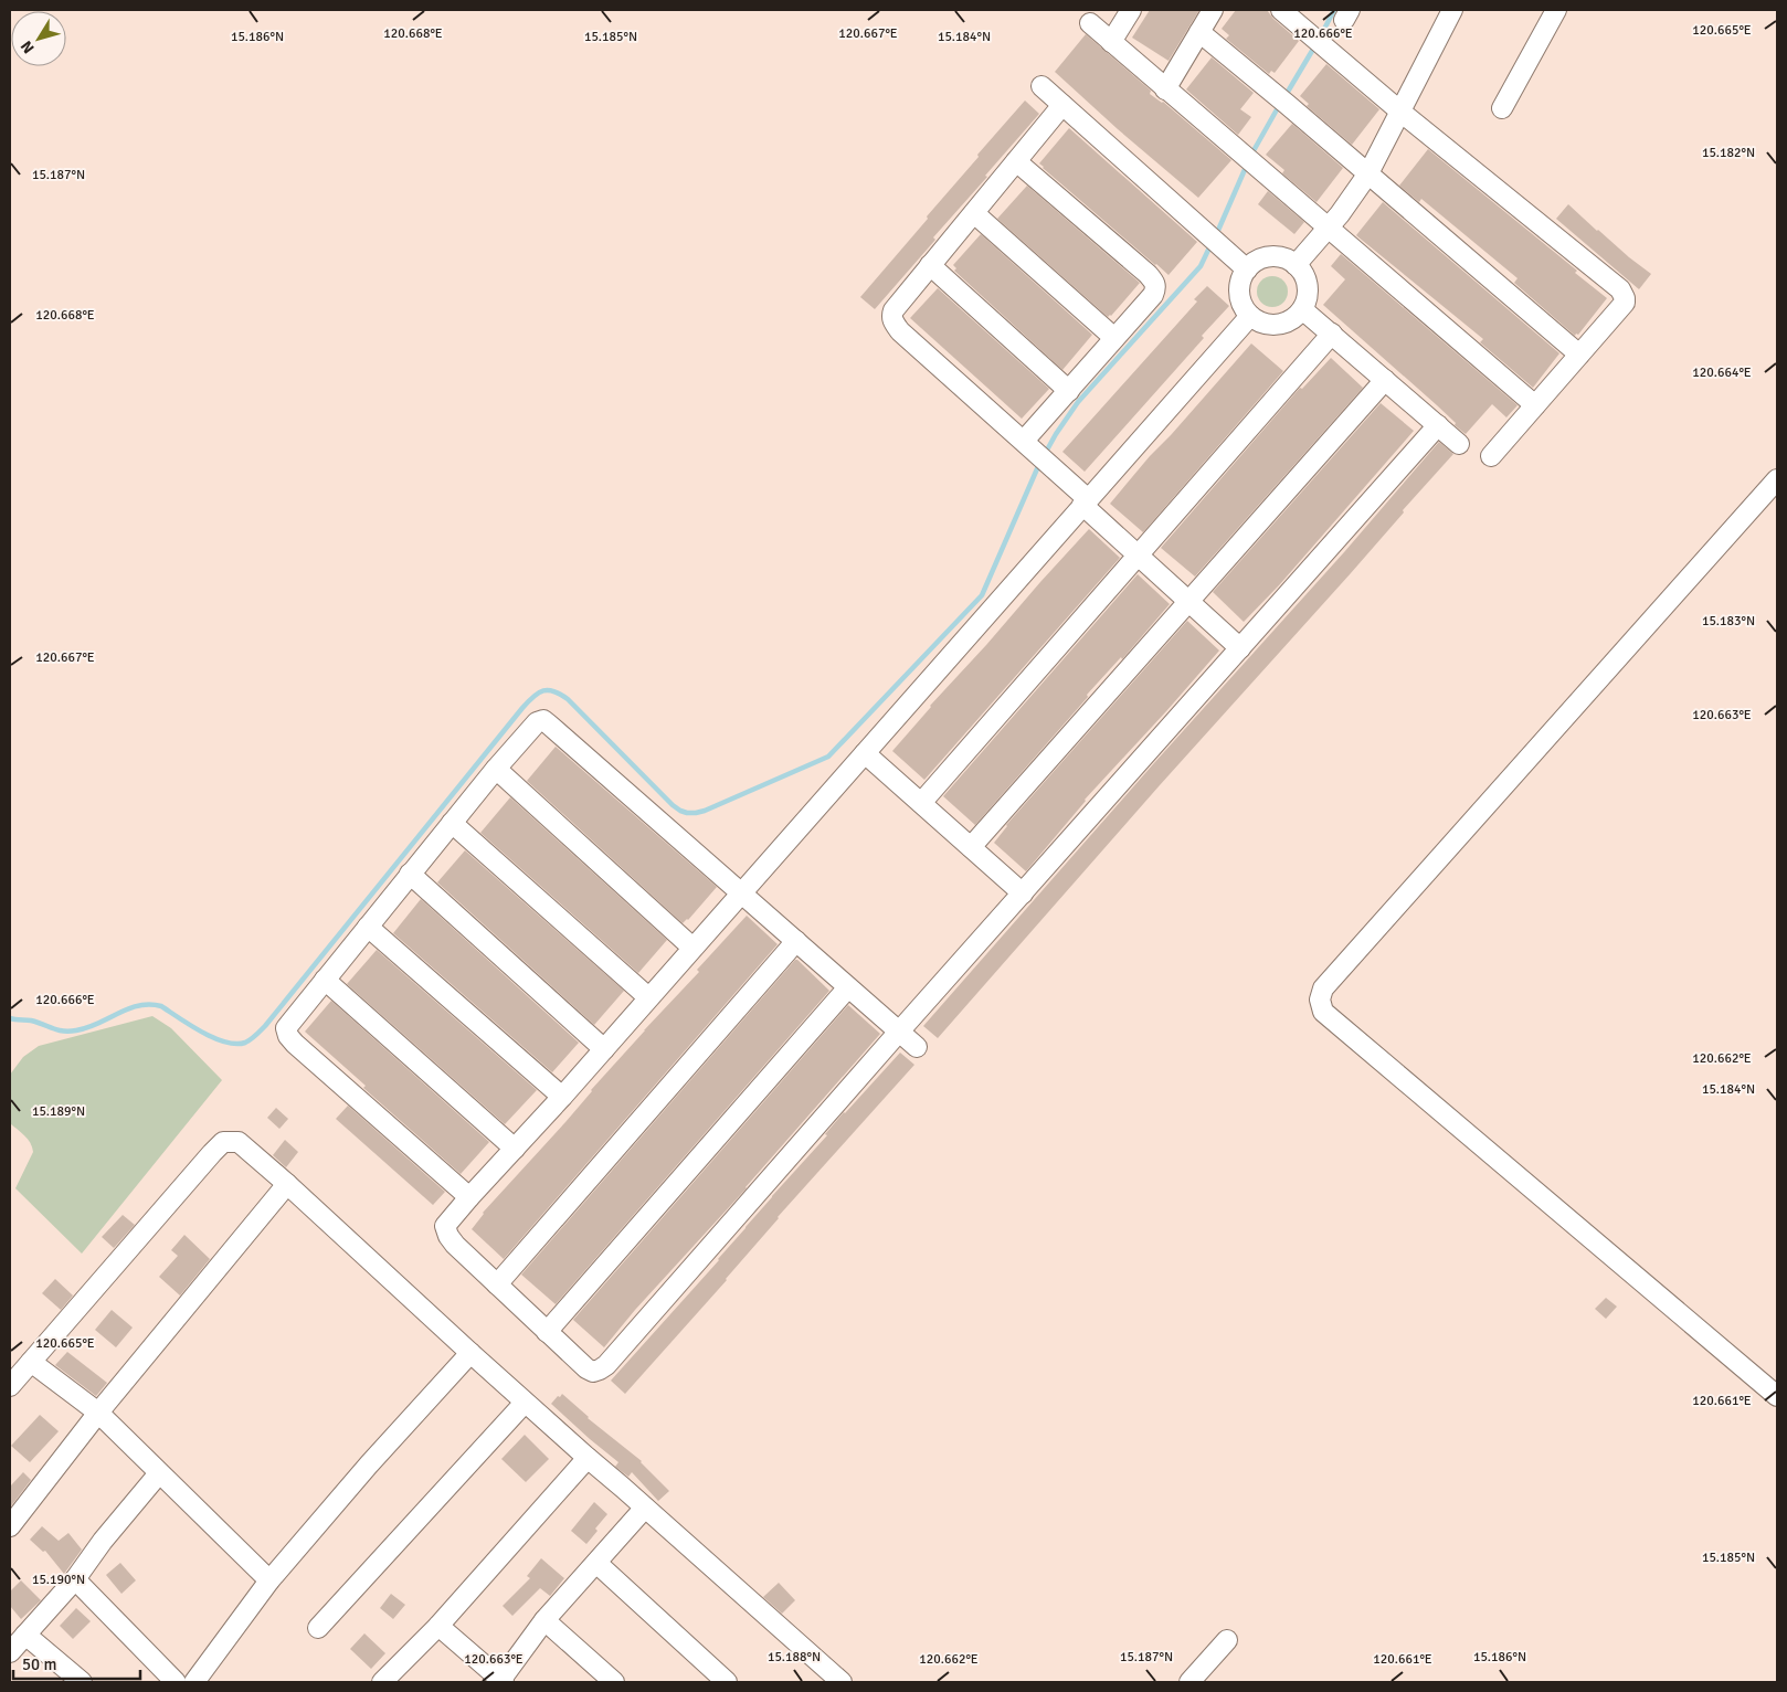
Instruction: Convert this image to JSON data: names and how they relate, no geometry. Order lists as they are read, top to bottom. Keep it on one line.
{"scale_bar":"50 m","north":"bottom left","coordinates":["120.665°E","120.668°E","120.667°E","120.666°E","15.186°N","15.185°N","15.184°N","15.182°N","15.187°N","120.664°E","15.183°N","120.663°E","120.662°E","15.189°N","120.661°E","15.190°N","15.188°N"]}
